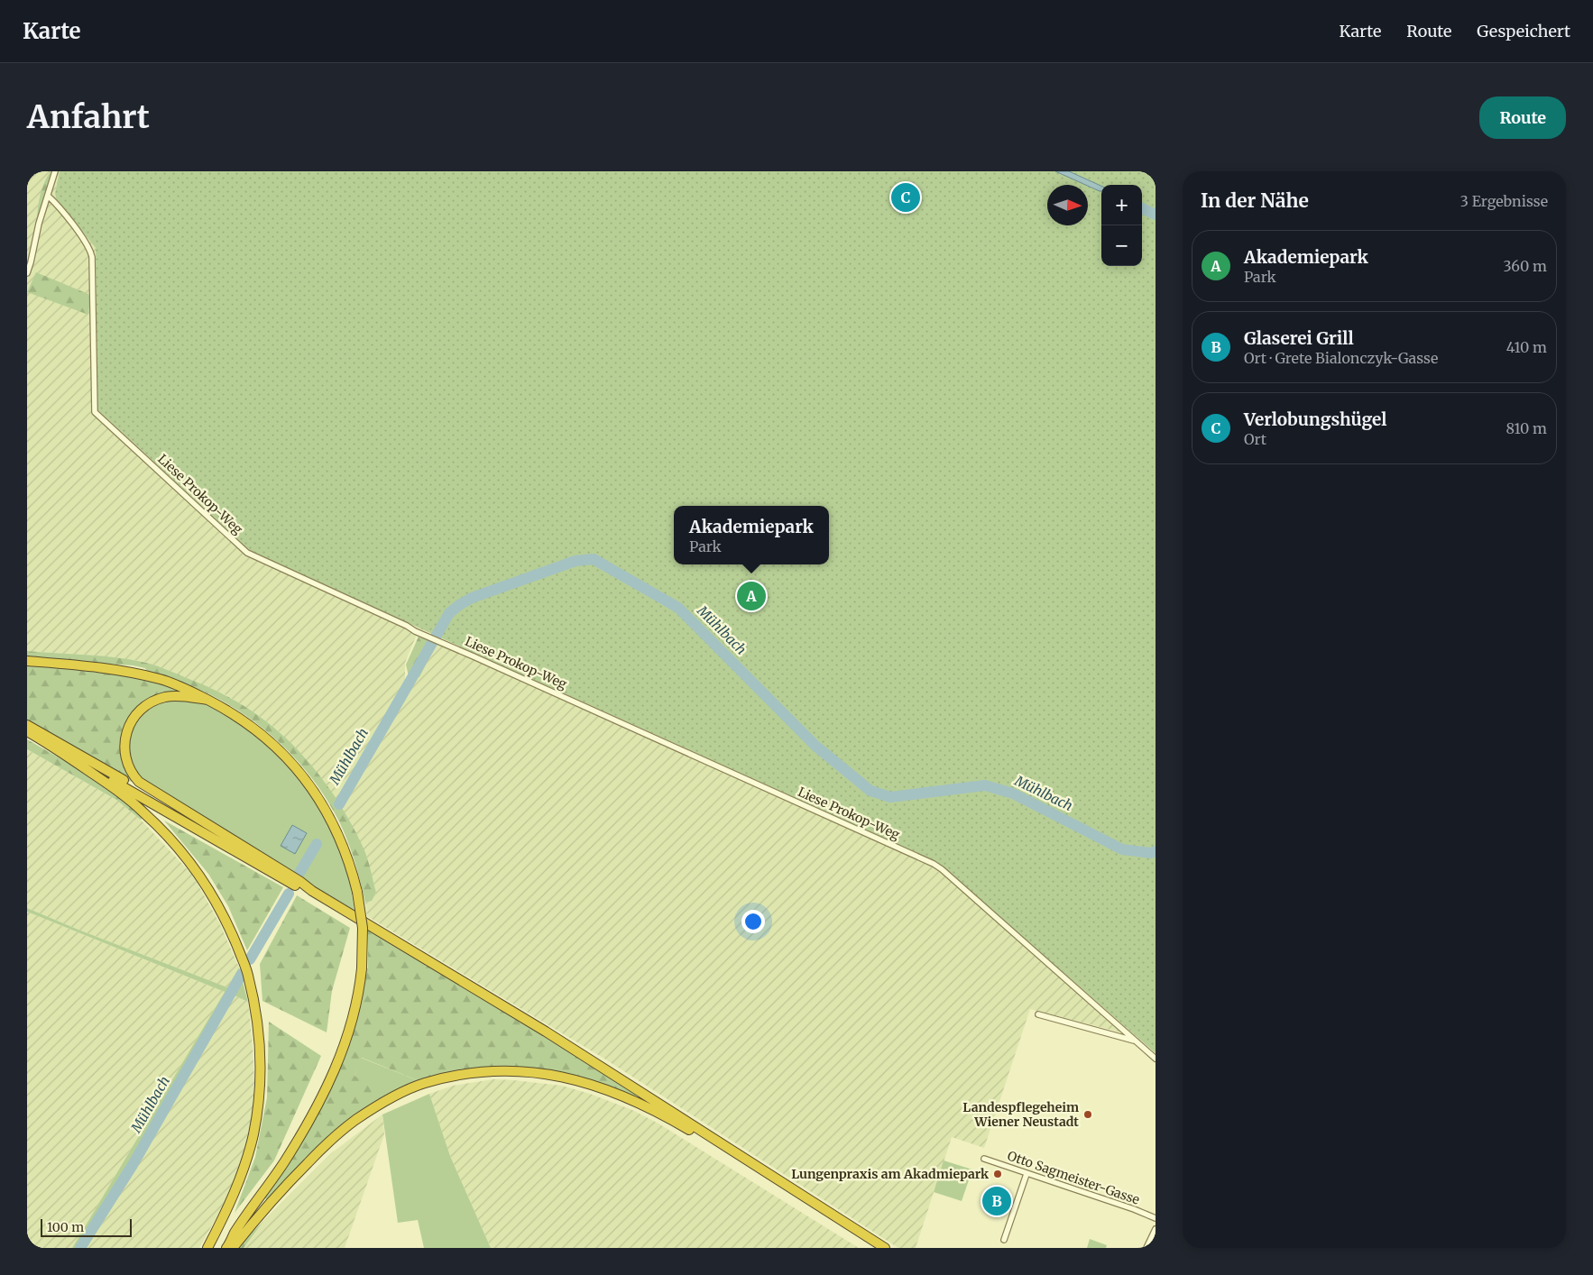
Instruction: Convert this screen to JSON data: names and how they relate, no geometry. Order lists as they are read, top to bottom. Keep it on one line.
{"streets":{"street":["Liese Prokop-Weg","Otto Sagmeister-Gasse"]},"water":["Mühlbach"],"places":["Landespflegeheim Wiener Neustadt","Lungenpraxis am Akadmiepark"],"scale_bar":"100 m","north":"right","page":{"header":"Karte","nav":["Karte","Route","Gespeichert"],"buttons":"Route","title":"Anfahrt","heading":["In der Nähe","3 Ergebnisse"],"pins":["C","A","B"],"map_buttons":["+","−"],"list":[{"mark":"A","name":"Akademiepark","note":"Park","value":"360 m"},{"mark":"B","name":"Glaserei Grill","note":"Ort · Grete Bialonczyk-Gasse","value":"410 m"},{"mark":"C","name":"Verlobungshügel","note":"Ort","value":"810 m"}],"popup":["Akademiepark","Park"],"scale":"100 m"}}
